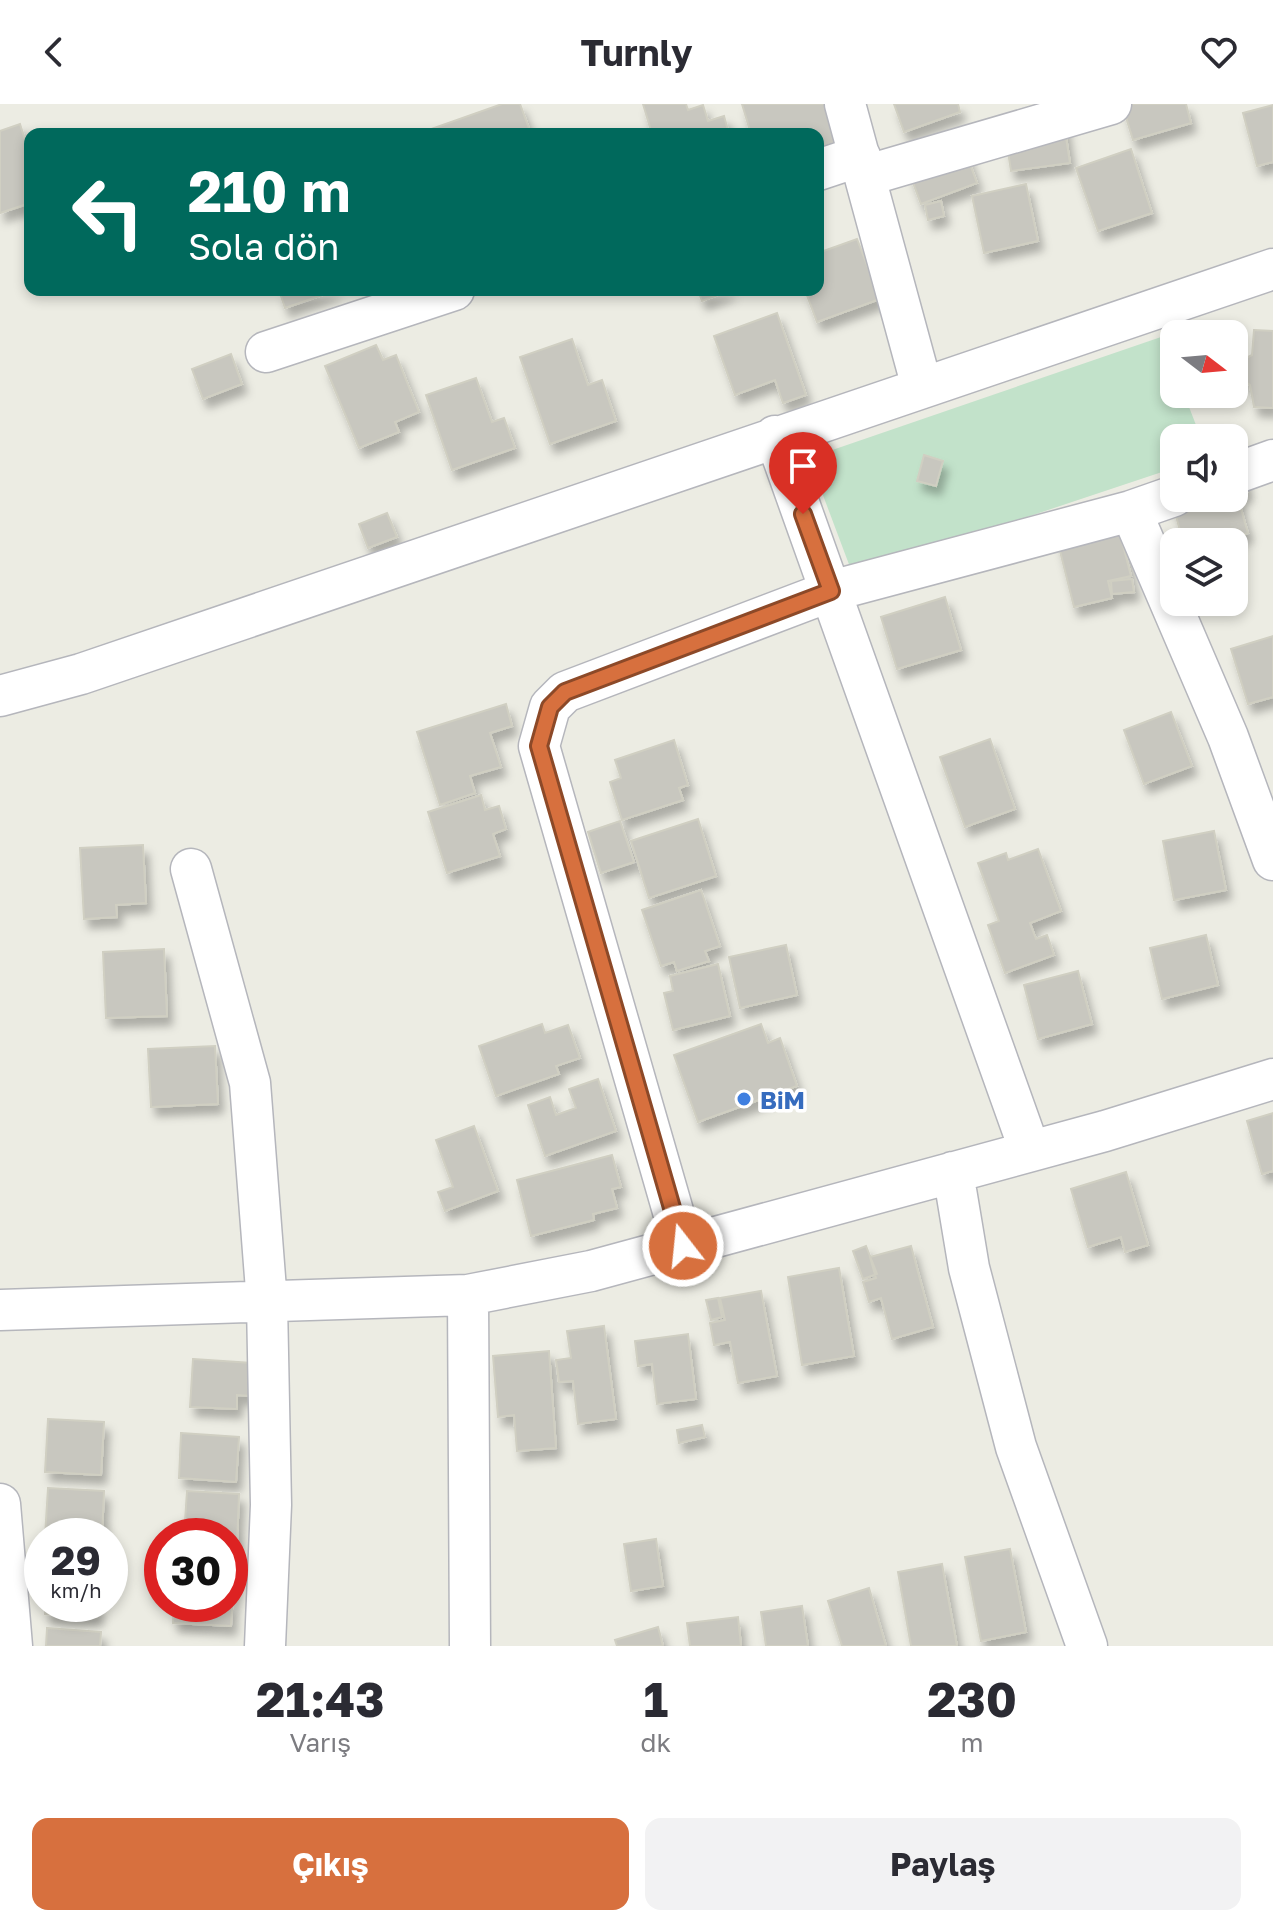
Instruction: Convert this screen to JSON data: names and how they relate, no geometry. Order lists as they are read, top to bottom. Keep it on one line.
{"places":["BiM"],"north":"right","page":{"header":"Turnly","turn":["210 m","Sola dön"],"speed":"29 km/h","limit":"30","eta":["21:43","Varış","1","dk","230","m"],"buttons":["Çıkış","Paylaş"]}}
